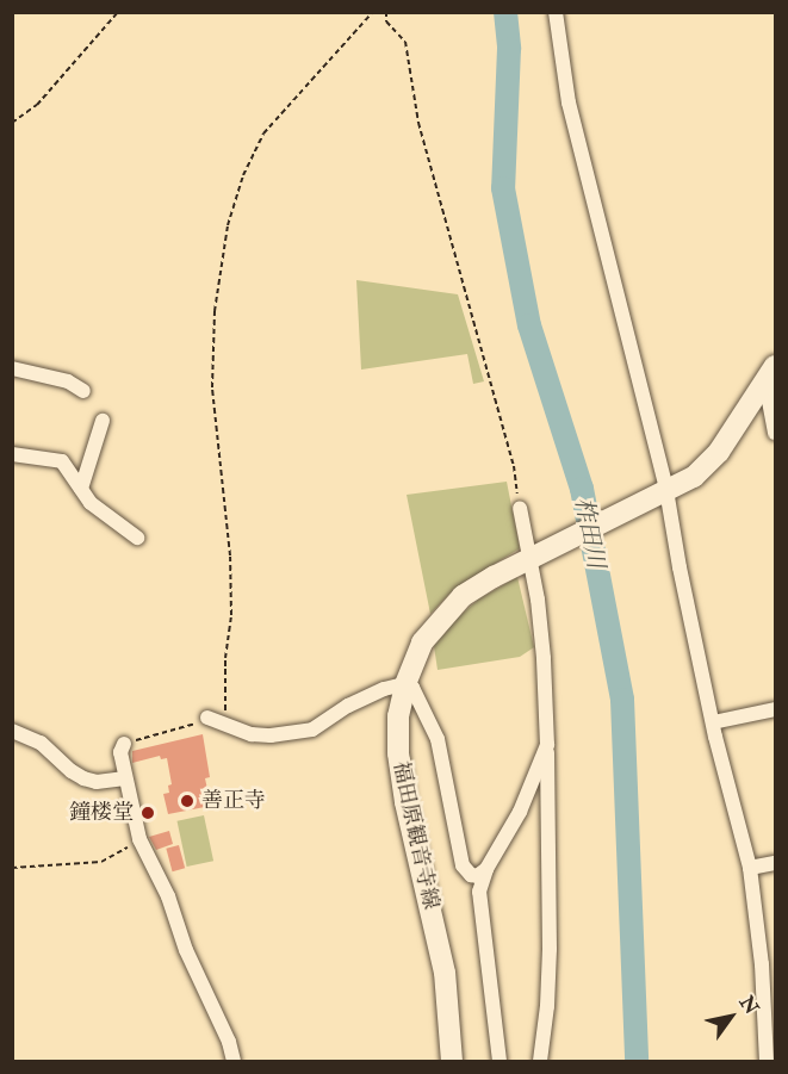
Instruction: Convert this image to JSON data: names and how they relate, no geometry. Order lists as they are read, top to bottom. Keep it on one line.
{"streets":{"main road":["福田原観音寺線"]},"water":["柞田川"],"places":["善正寺","鐘楼堂"],"north":"top right"}
